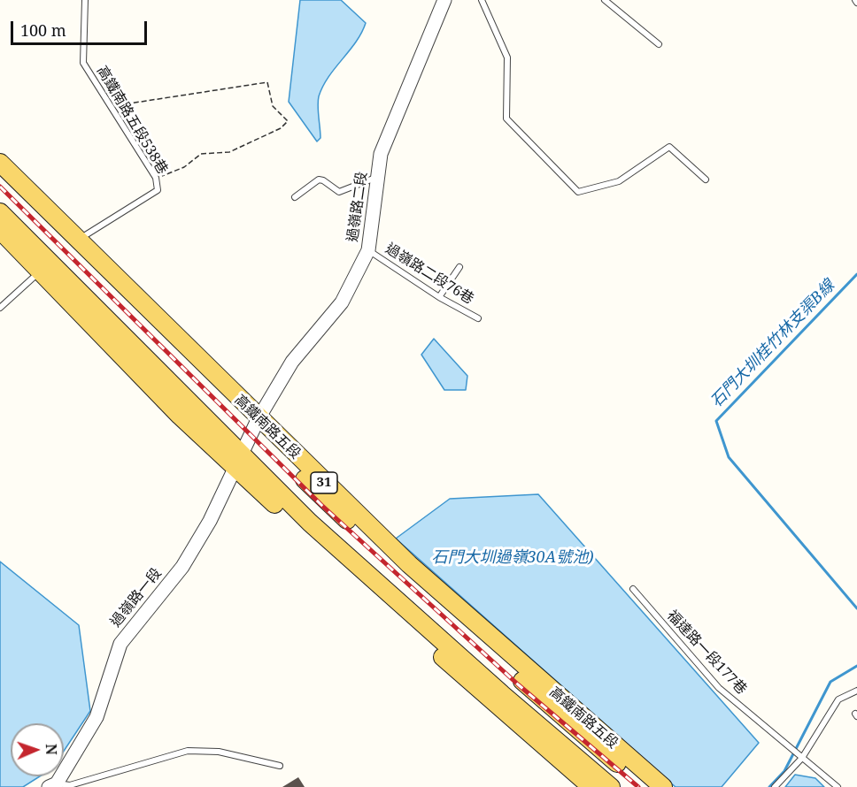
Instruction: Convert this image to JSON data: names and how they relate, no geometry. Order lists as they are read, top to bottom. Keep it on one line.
{"streets":{"main road":["高鐵南路五段","31"],"street":["過嶺路二段","過嶺路一段"],"lane":["高鐵南路五段538巷","過嶺路二段76巷","福達路一段177巷"]},"crossings":[["高鐵南路五段538巷","高鐵南路五段"],["過嶺路二段","過嶺路二段76巷"],["過嶺路二段","高鐵南路五段"],["過嶺路二段","過嶺路一段"],["高鐵南路五段","過嶺路一段"],["31","過嶺路一段"]],"water":["石門大圳桂竹林支渠B線","石門大圳過嶺30A號池)"],"scale_bar":"100 m","north":"right"}
